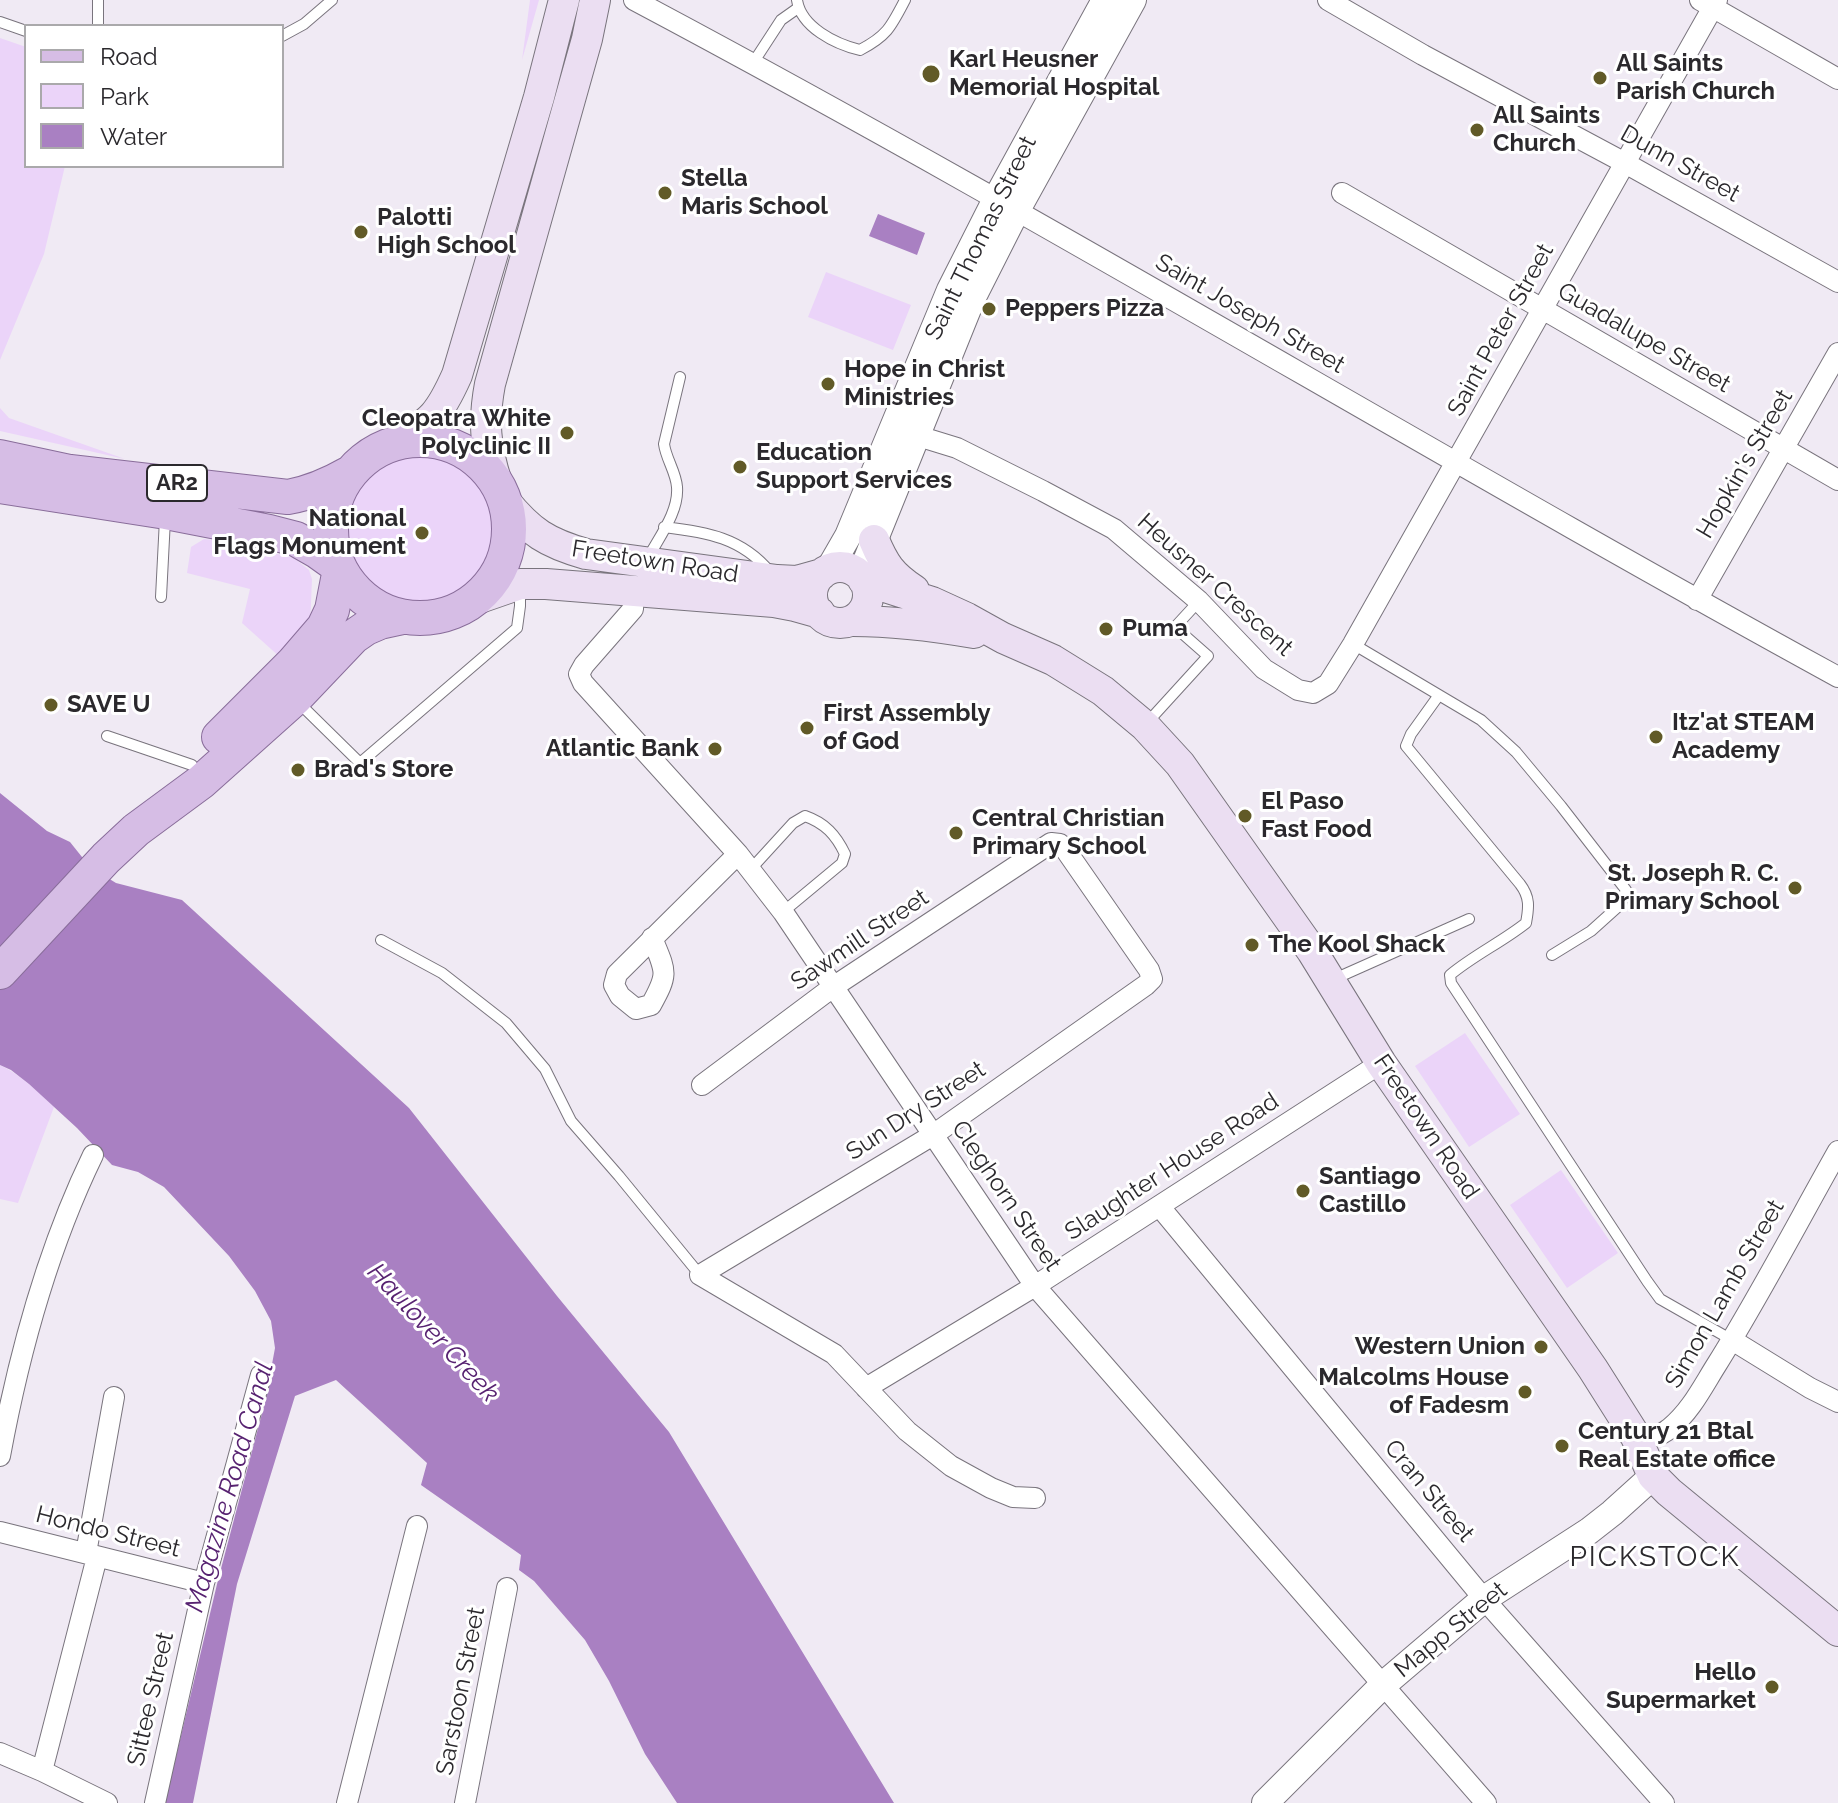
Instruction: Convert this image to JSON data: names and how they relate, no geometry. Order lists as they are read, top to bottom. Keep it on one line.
{"streets":{"main road":["AR2","Freetown Road"],"street":["Dunn Street","Saint Thomas Street","Saint Joseph Street","Saint Peter Street","Guadalupe Street","Hopkin's Street","Heusner Crescent","Sawmill Street","Sun Dry Street","Slaughter House Road","Cleghorn Street","Simon Lamb Street","Cran Street","Hondo Street","Mapp Street","Sarstoon Street","Sittee Street"]},"crossings":[["Dunn Street","Saint Peter Street"],["Saint Thomas Street","Saint Joseph Street"],["Saint Thomas Street","Freetown Road"],["Saint Thomas Street","Heusner Crescent"],["Saint Joseph Street","Saint Peter Street"],["Saint Joseph Street","Hopkin's Street"],["Saint Peter Street","Guadalupe Street"],["Saint Peter Street","Heusner Crescent"],["Guadalupe Street","Hopkin's Street"],["AR2","Freetown Road"],["Freetown Road","Slaughter House Road"],["Freetown Road","Cleghorn Street"],["Freetown Road","Simon Lamb Street"],["Freetown Road","Mapp Street"],["Sawmill Street","Sun Dry Street"],["Sawmill Street","Cleghorn Street"],["Sun Dry Street","Cleghorn Street"],["Slaughter House Road","Cleghorn Street"],["Slaughter House Road","Cran Street"],["Cleghorn Street","Mapp Street"],["Cran Street","Mapp Street"],["Hondo Street","Sittee Street"]],"districts":["PICKSTOCK"],"water":["Haulover Creek","Magazine Road Canal"],"places":["Karl Heusner Memorial Hospital","All Saints Parish Church","All Saints Church","Stella Maris School","Palotti High School","Peppers Pizza","Hope in Christ Ministries","Cleopatra White Polyclinic II","Education Support Services","National Flags Monument","Puma","SAVE U","First Assembly of God","Itz'at STEAM Academy","Atlantic Bank","Brad's Store","El Paso Fast Food","Central Christian Primary School","St. Joseph R. C. Primary School","The Kool Shack","Santiago Castillo","Western Union","Malcolms House of Fadesm","Century 21 Btal Real Estate office","Hello Supermarket"],"legend":["Road","Park","Water"]}
